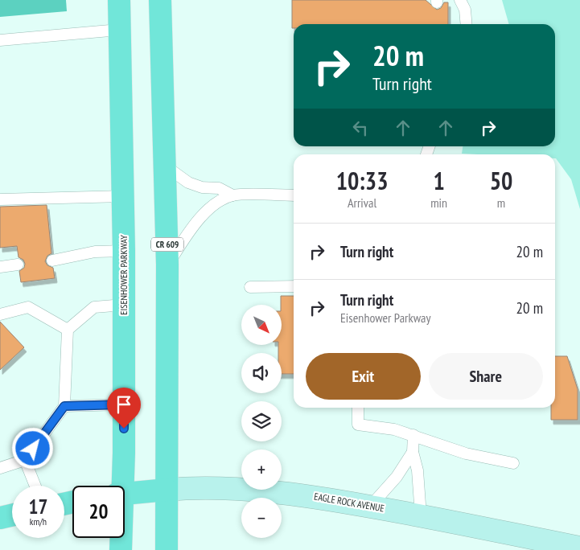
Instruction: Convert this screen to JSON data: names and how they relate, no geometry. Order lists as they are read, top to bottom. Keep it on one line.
{"streets":{"main road":["CR 609","EISENHOWER PARKWAY","EAGLE ROCK AVENUE"]},"crossings":[["CR 609","EAGLE ROCK AVENUE"]],"north":"bottom right","page":{"turn":["20 m","Turn right"],"eta":["10:33","Arrival","1","min","50","m"],"list":[{"name":"Turn right","value":"20 m"},{"name":"Turn right","note":"Eisenhower Parkway","value":"20 m"}],"map_buttons":["+","−"],"buttons":["Exit","Share"],"speed":"17 km/h","limit":"20"}}
